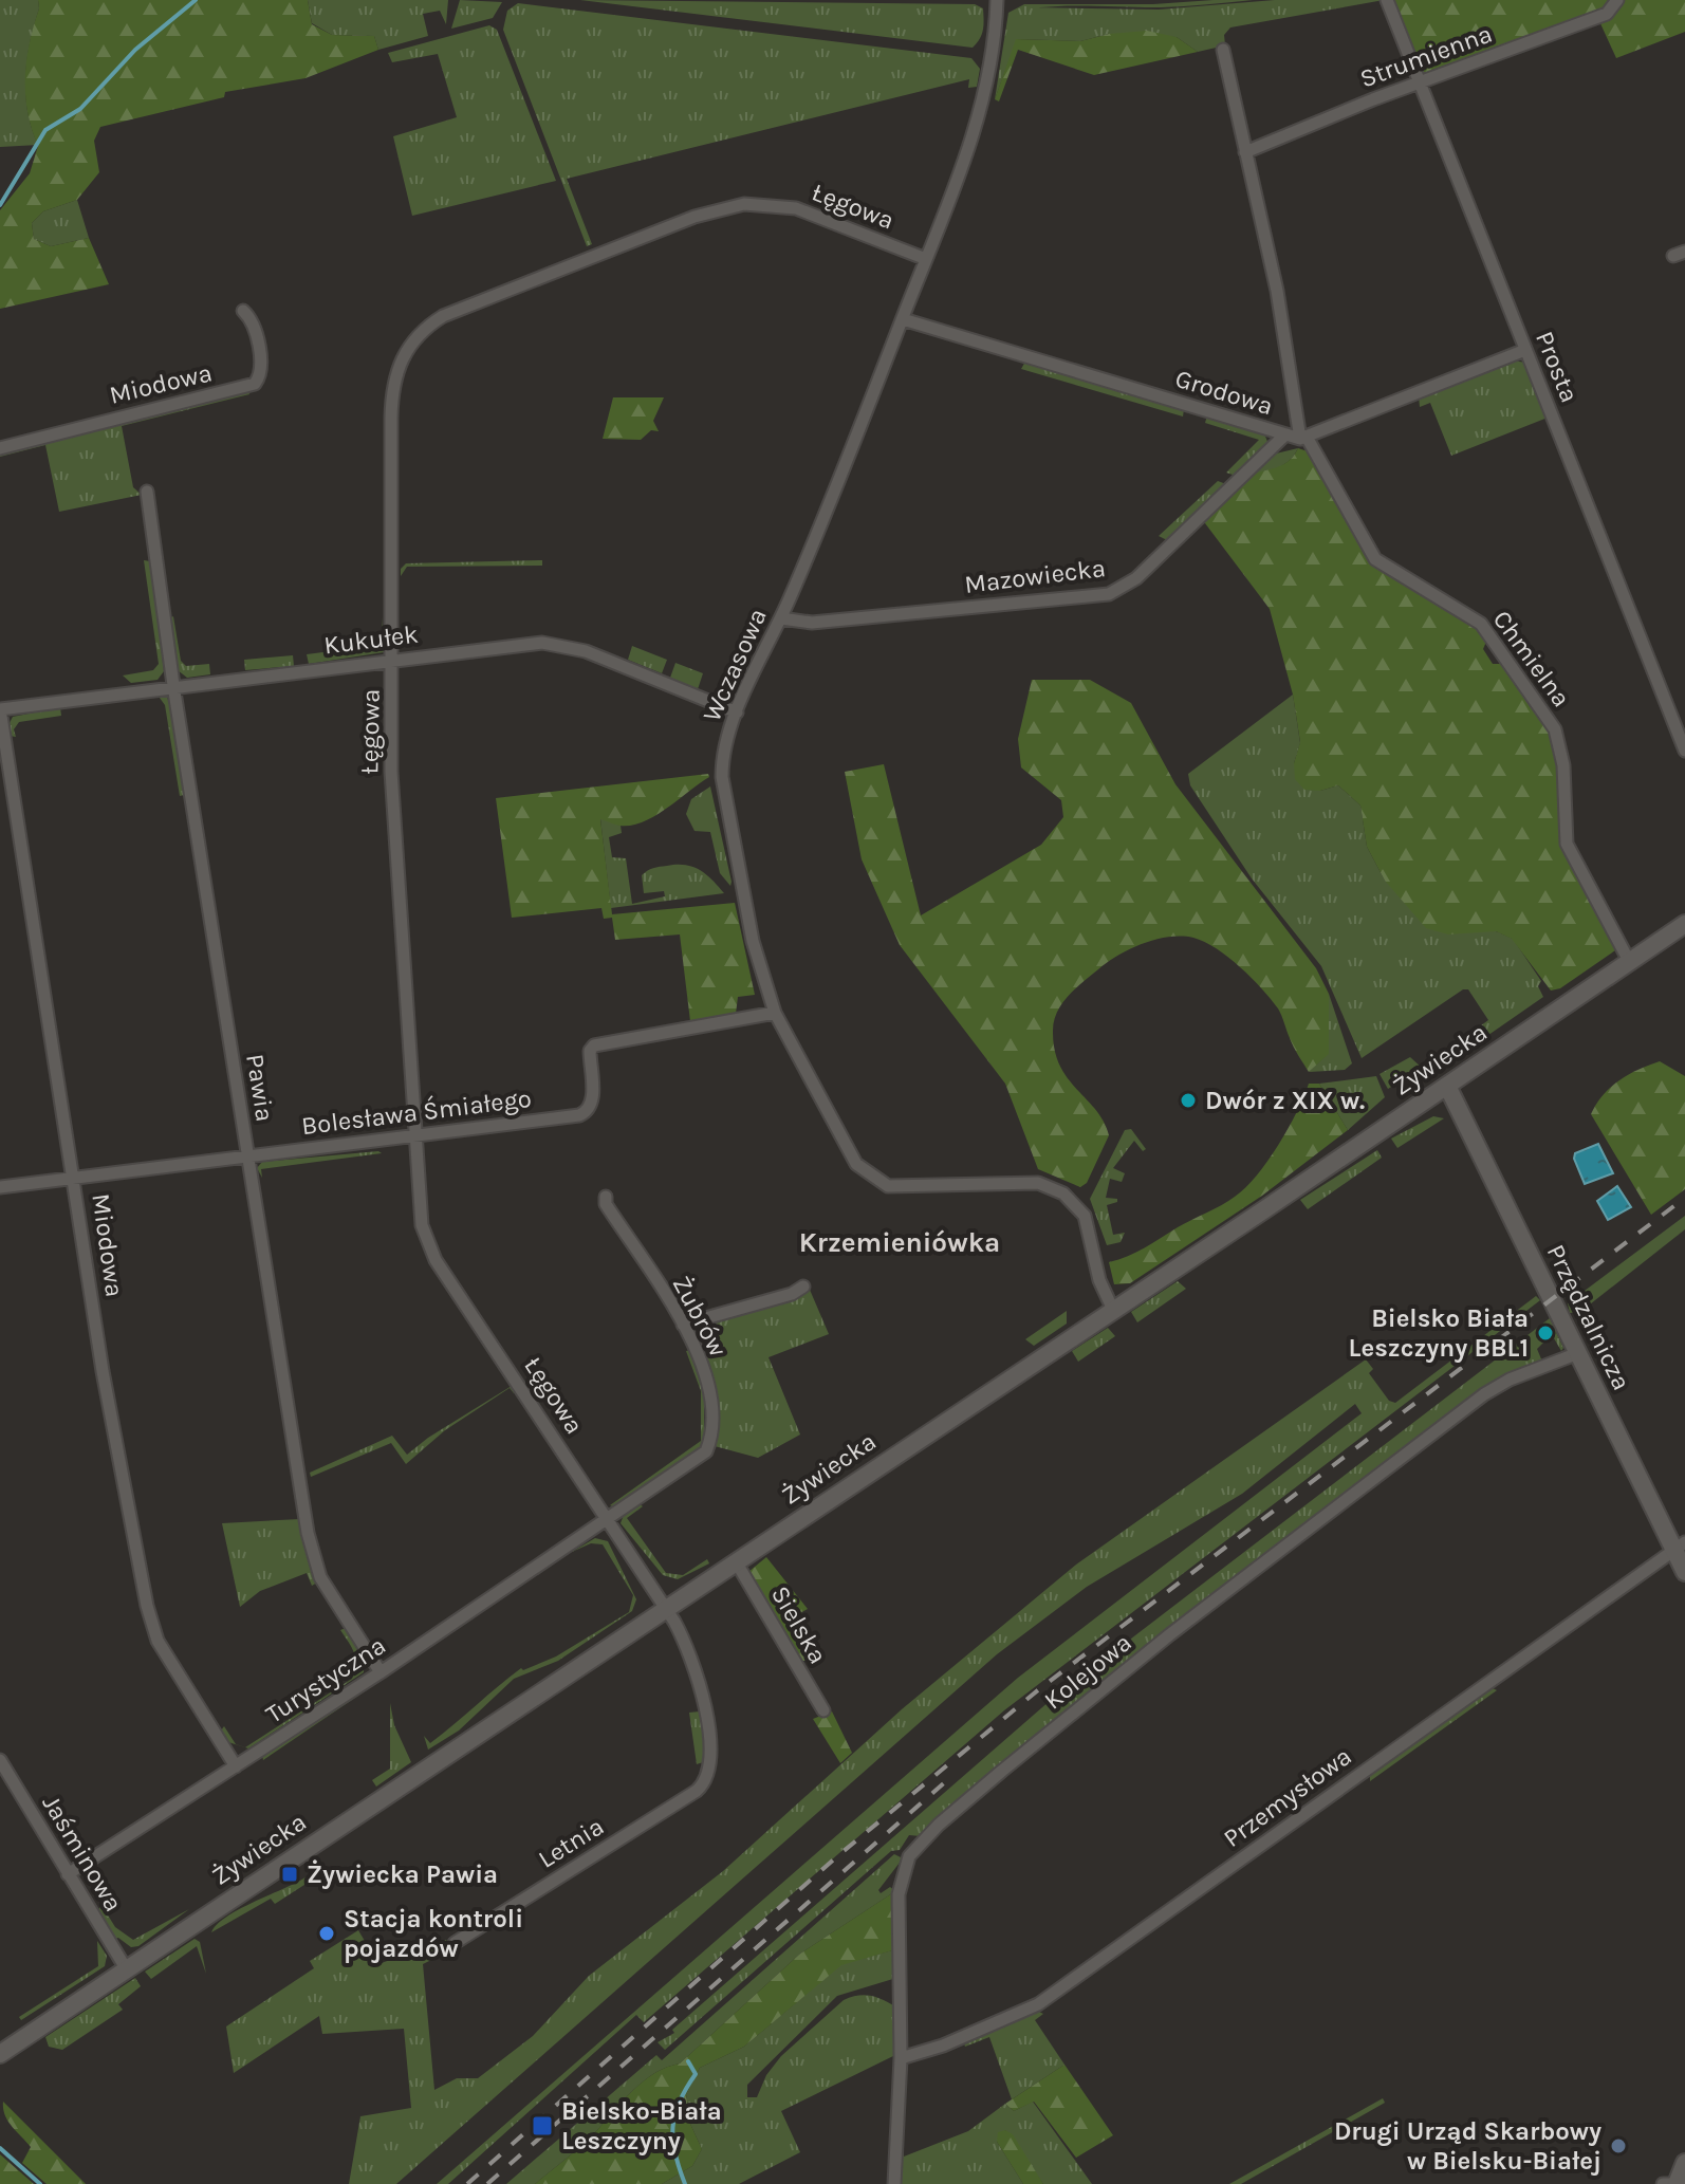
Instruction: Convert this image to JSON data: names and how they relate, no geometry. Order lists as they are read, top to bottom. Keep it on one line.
{"streets":{"main road":["Żywiecka","Przędzalnicza"],"street":["Strumienna","Łęgowa","Prosta","Miodowa","Grodowa","Mazowiecka","Kukułek","Chmielna","Wczasowa","Pawia","Bolesława Śmiałego","Żubrów","Sielska","Kolejowa","Turystyczna","Przemysłowa","Letnia","Jaśminowa"]},"crossings":[["Strumienna","Prosta"],["Strumienna","Chmielna"],["Łęgowa","Kukułek"],["Łęgowa","Wczasowa"],["Łęgowa","Żywiecka"],["Łęgowa","Bolesława Śmiałego"],["Łęgowa","Żubrów"],["Łęgowa","Turystyczna"],["Łęgowa","Letnia"],["Miodowa","Kukułek"],["Miodowa","Bolesława Śmiałego"],["Miodowa","Turystyczna"],["Grodowa","Mazowiecka"],["Grodowa","Chmielna"],["Grodowa","Wczasowa"],["Mazowiecka","Wczasowa"],["Kukułek","Wczasowa"],["Kukułek","Pawia"],["Chmielna","Żywiecka"],["Wczasowa","Żywiecka"],["Wczasowa","Bolesława Śmiałego"],["Żywiecka","Przędzalnicza"],["Żywiecka","Sielska"],["Żywiecka","Jaśminowa"],["Pawia","Bolesława Śmiałego"],["Pawia","Turystyczna"],["Żubrów","Turystyczna"],["Przędzalnicza","Kolejowa"],["Przędzalnicza","Przemysłowa"],["Kolejowa","Przemysłowa"],["Turystyczna","Jaśminowa"]],"districts":["Krzemieniówka"],"places":{"other":["Dwór z XIX w.","Bielsko Biała Leszczyny BBL1","Stacja kontroli pojazdów","Drugi Urząd Skarbowy w Bielsku-Białej"],"transit":["Żywiecka Pawia","Bielsko-Biała Leszczyny"]}}
